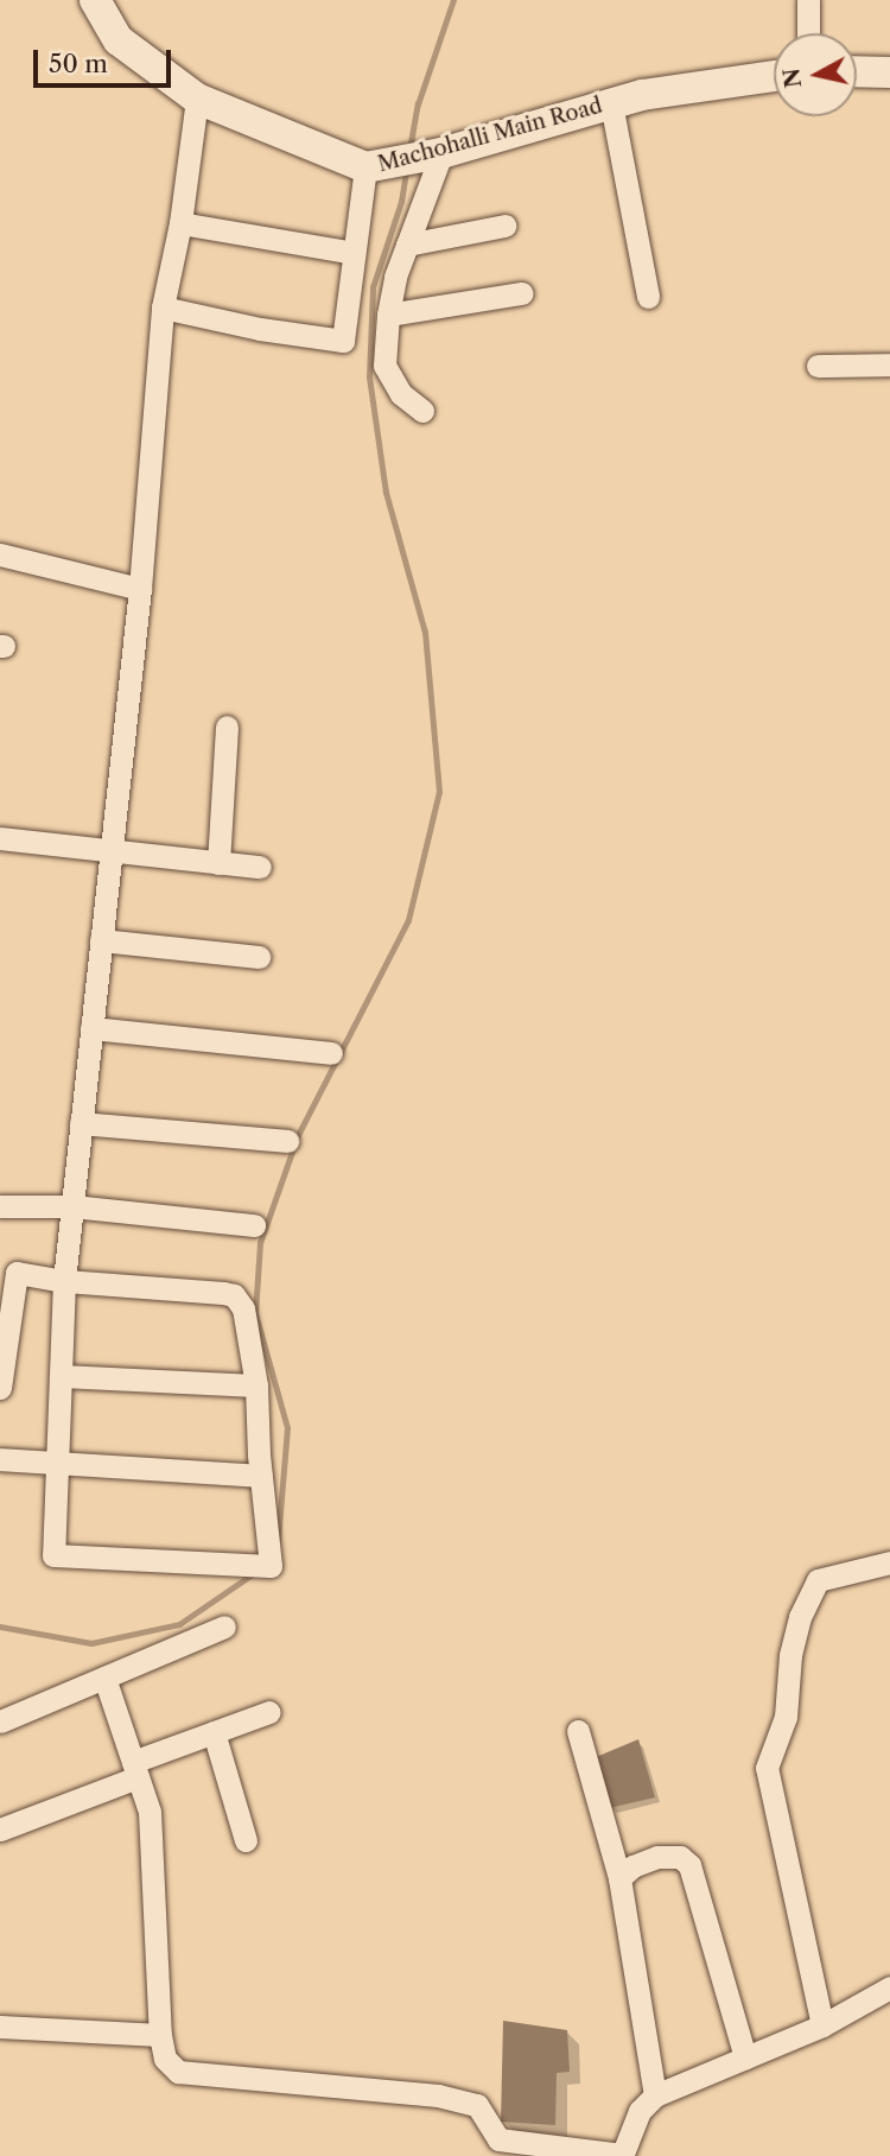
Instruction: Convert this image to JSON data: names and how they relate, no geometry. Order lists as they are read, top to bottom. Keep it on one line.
{"streets":{"street":["Machohalli Main Road"]},"scale_bar":"50 m","north":"left"}
